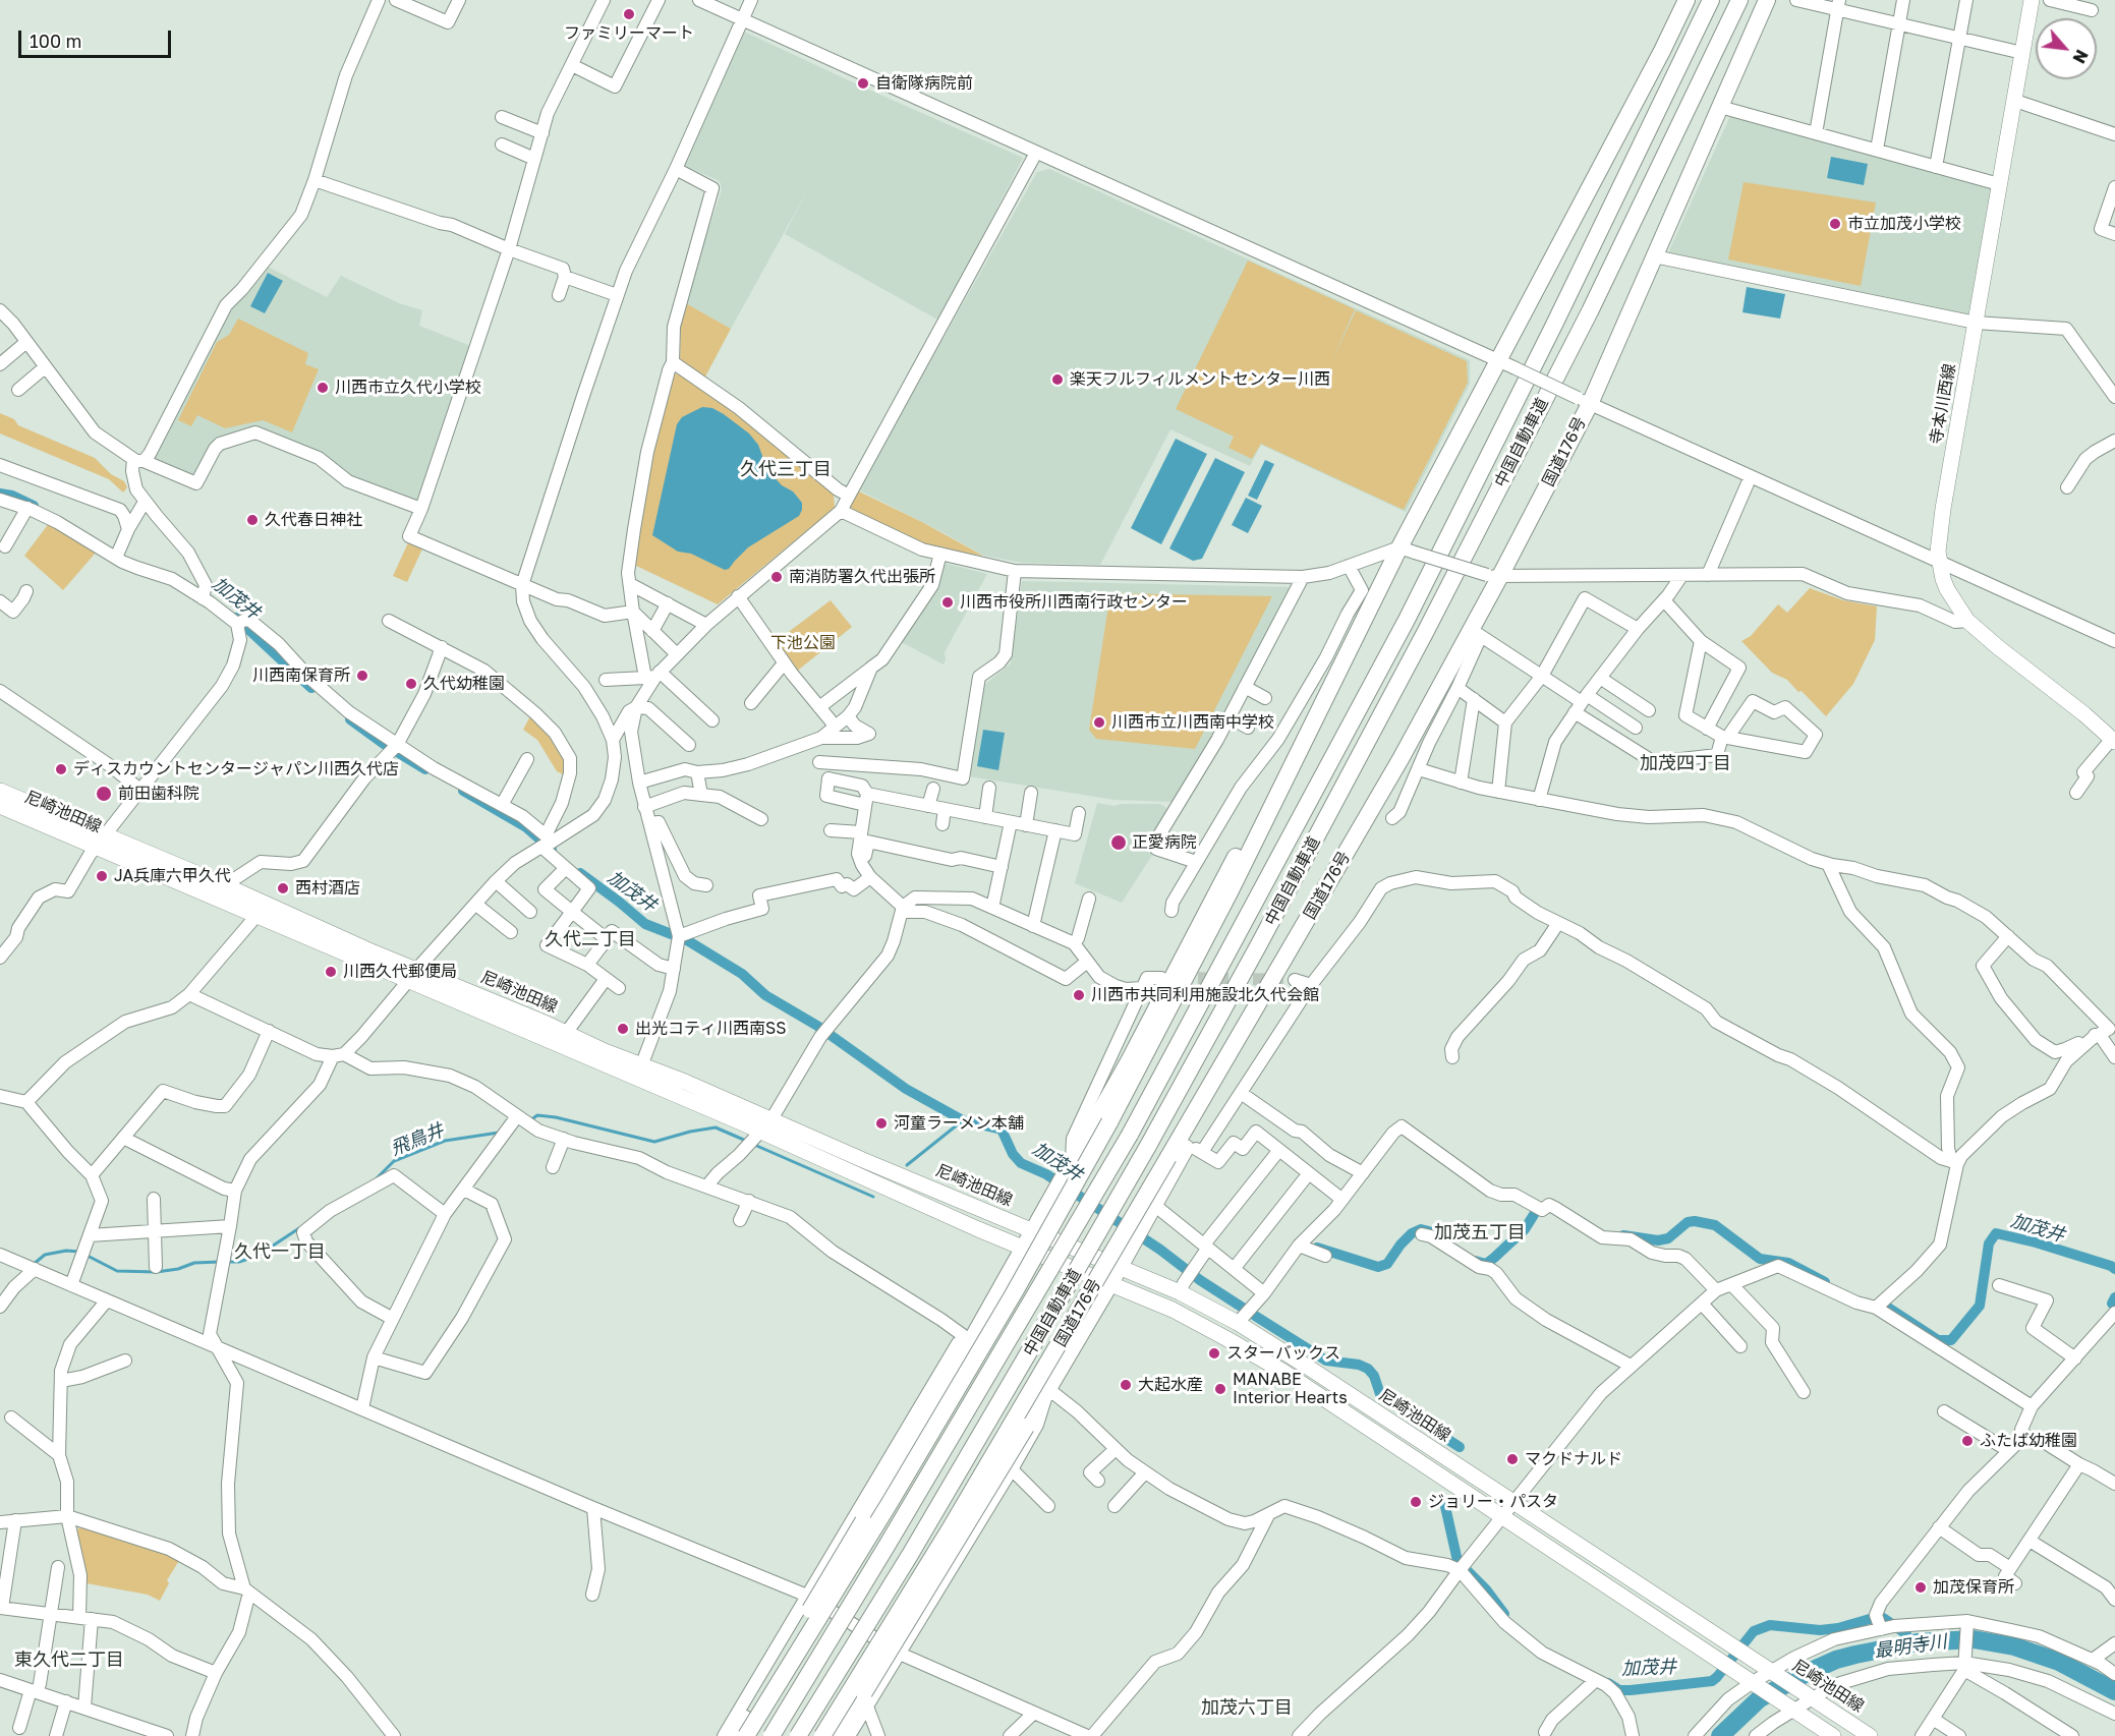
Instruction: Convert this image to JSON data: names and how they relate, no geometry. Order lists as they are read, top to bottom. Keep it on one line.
{"streets":{"highway":["中国自動車道","国道176号"],"main road":["寺本川西線","尼崎池田線"]},"districts":["久代三丁目","加茂四丁目","久代二丁目","加茂五丁目","久代一丁目","東久代二丁目","加茂六丁目"],"water":["加茂井","飛鳥井","最明寺川"],"parks":["下池公園"],"places":["ファミリーマート","自衛隊病院前","市立加茂小学校","楽天フルフィルメントセンター川西","川西市立久代小学校","久代春日神社","南消防署久代出張所","川西市役所川西南行政センター","川西南保育所","久代幼稚園","川西市立川西南中学校","ディスカウントセンタージャパン川西久代店","前田歯科院","正愛病院","JA兵庫六甲久代","西村酒店","川西久代郵便局","川西市共同利用施設北久代会館","出光コティ川西南SS","河童ラーメン本舗","スターバックス","大起水産","MANABE Interior Hearts","ふたば幼稚園","マクドナルド","ジョリー・パスタ","加茂保育所"],"scale_bar":"100 m","north":"bottom right"}
